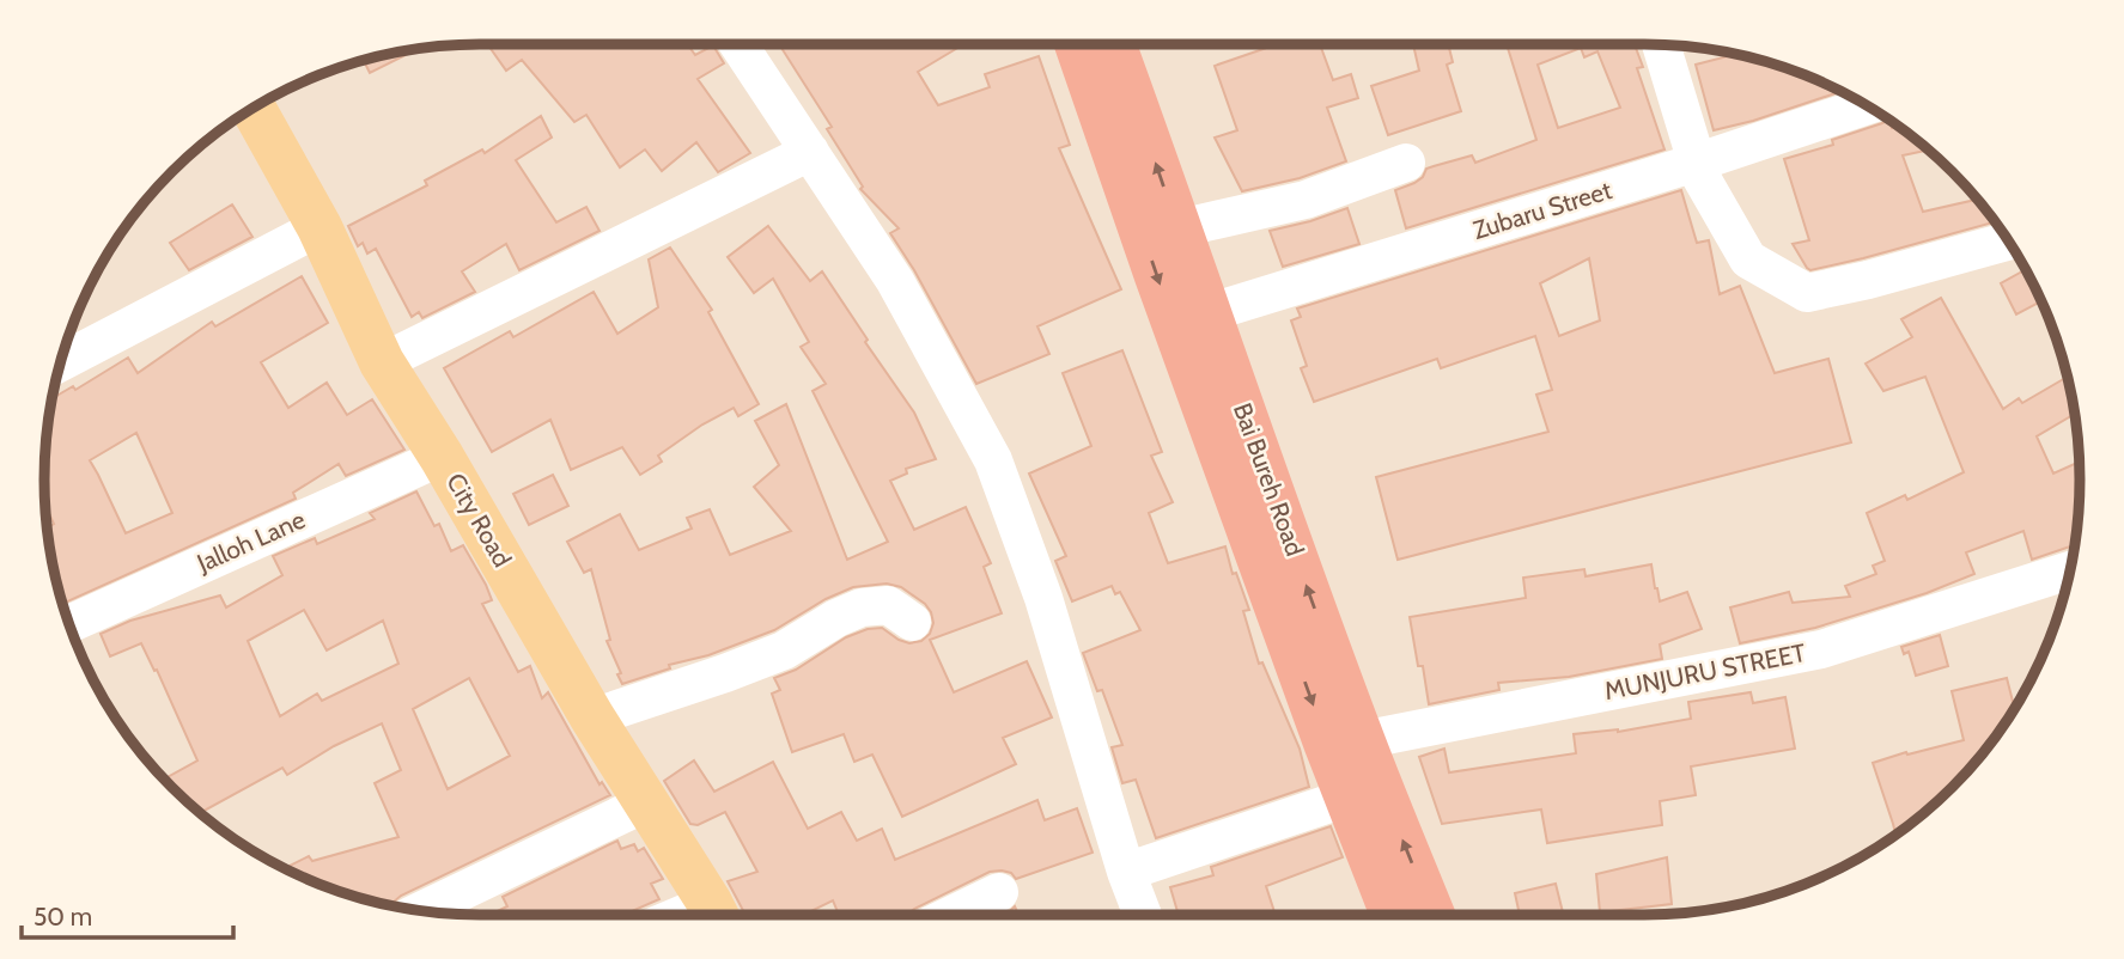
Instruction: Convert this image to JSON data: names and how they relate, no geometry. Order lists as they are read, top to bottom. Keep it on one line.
{"streets":{"highway":["Bai Bureh Road"],"main road":["City Road"],"street":["Zubaru Street","Jalloh Lane","MUNJURU STREET"]},"crossings":[["Zubaru Street","Bai Bureh Road"],["Bai Bureh Road","MUNJURU STREET"],["City Road","Jalloh Lane"]],"scale_bar":"50 m"}
